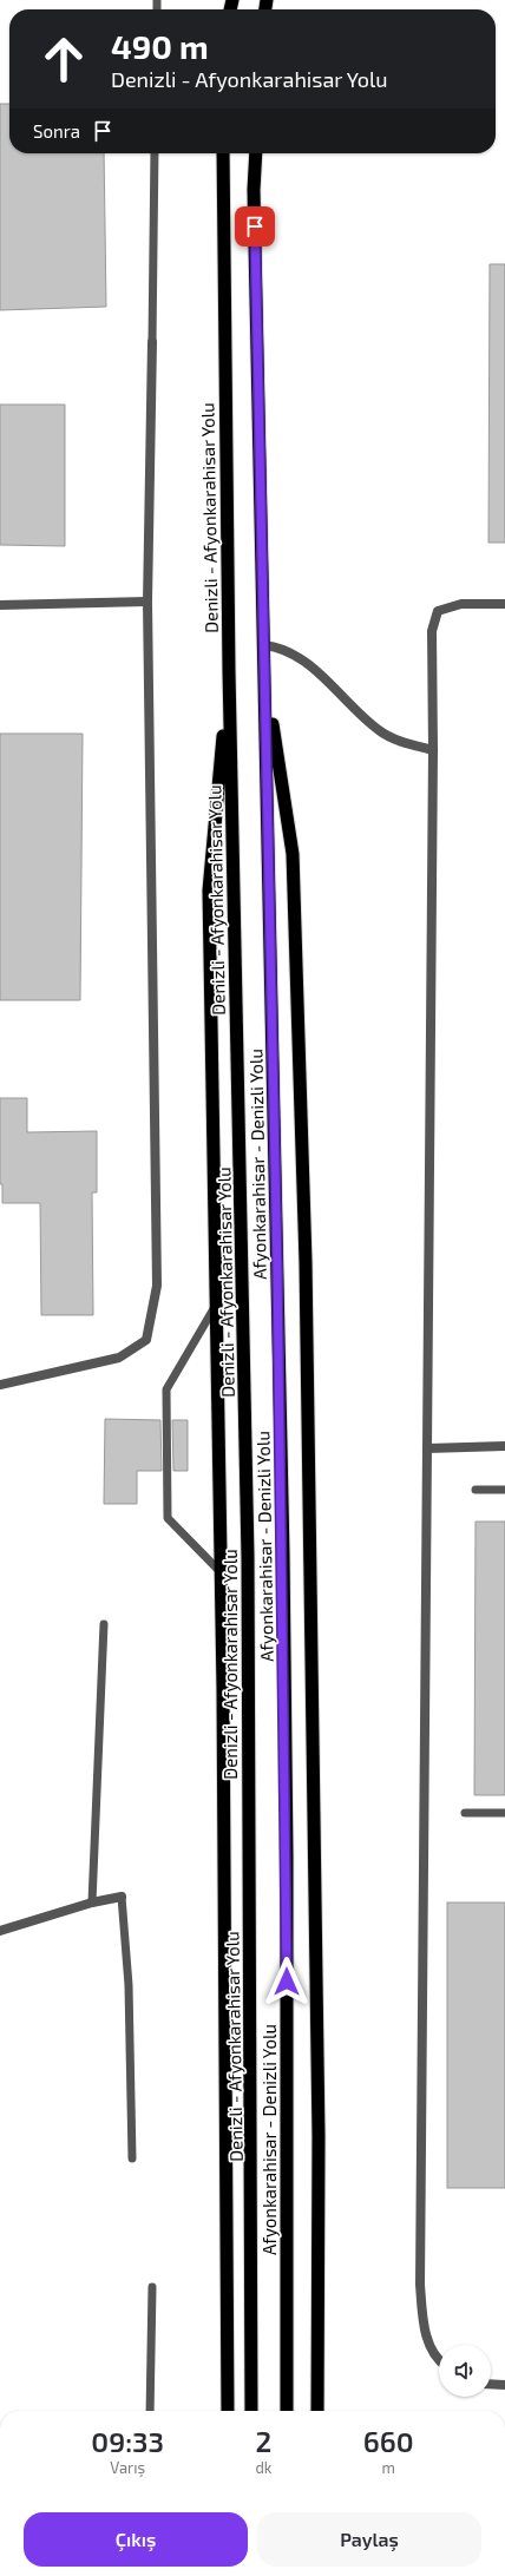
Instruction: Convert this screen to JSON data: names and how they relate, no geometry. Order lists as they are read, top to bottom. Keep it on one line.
{"streets":{"highway":["Denizli - Afyonkarahisar Yolu","Afyonkarahisar - Denizli Yolu"]},"page":{"turn":["490 m","Denizli - Afyonkarahisar Yolu"],"then":"Sonra","eta":["09:33","Varış","2","dk","660","m"],"buttons":["Çıkış","Paylaş"]}}
